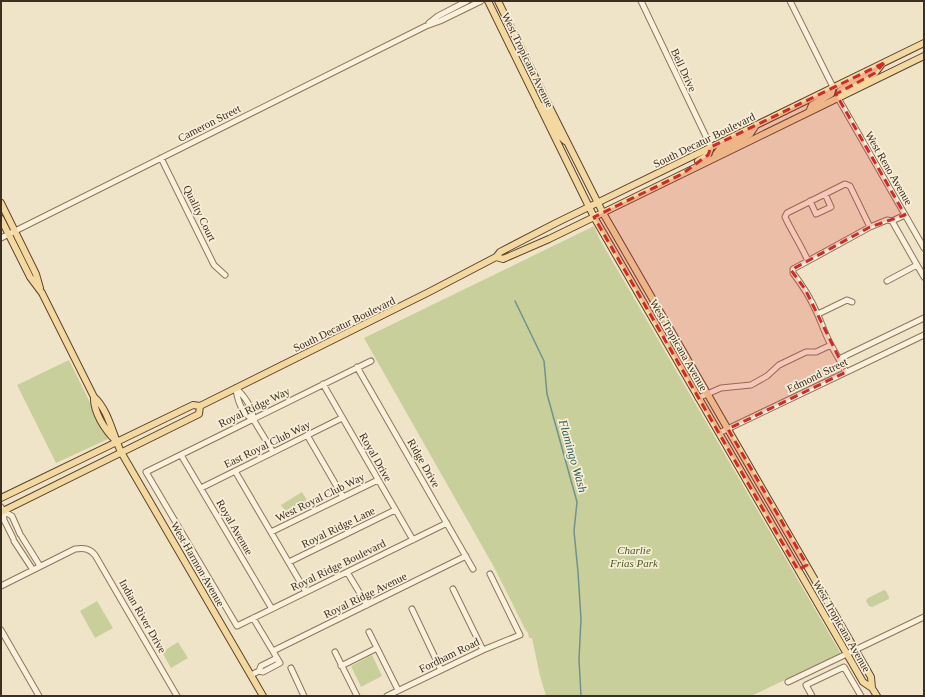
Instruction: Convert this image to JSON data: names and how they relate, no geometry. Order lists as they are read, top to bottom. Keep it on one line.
{"streets":{"main road":["West Tropicana Avenue","South Decatur Boulevard","West Harmon Avenue"],"street":["Bell Drive","Cameron Street","West Reno Avenue","Quality Court","Edmond Street","Royal Ridge Way","East Royal Club Way","Royal Drive","Ridge Drive","West Royal Club Way","Royal Avenue","Royal Ridge Lane","Royal Ridge Boulevard","Royal Ridge Avenue","Indian River Drive","Fordham Road"]},"crossings":[["West Tropicana Avenue","South Decatur Boulevard"],["West Tropicana Avenue","Edmond Street"],["Bell Drive","South Decatur Boulevard"],["Cameron Street","Quality Court"],["Cameron Street","West Harmon Avenue"],["South Decatur Boulevard","West Reno Avenue"],["South Decatur Boulevard","West Harmon Avenue"],["Royal Ridge Way","Royal Drive"],["Royal Ridge Way","Ridge Drive"],["Royal Ridge Way","Royal Avenue"],["Royal Ridge Way","Royal Ridge Boulevard"],["East Royal Club Way","Royal Drive"],["East Royal Club Way","Royal Avenue"],["Royal Drive","West Royal Club Way"],["Royal Drive","Royal Ridge Lane"],["Royal Drive","Royal Ridge Boulevard"],["Ridge Drive","Royal Ridge Boulevard"],["Ridge Drive","Royal Ridge Avenue"],["Royal Avenue","Royal Ridge Boulevard"]],"water":["Flamingo Wash"],"parks":["Charlie Frias Park"]}
